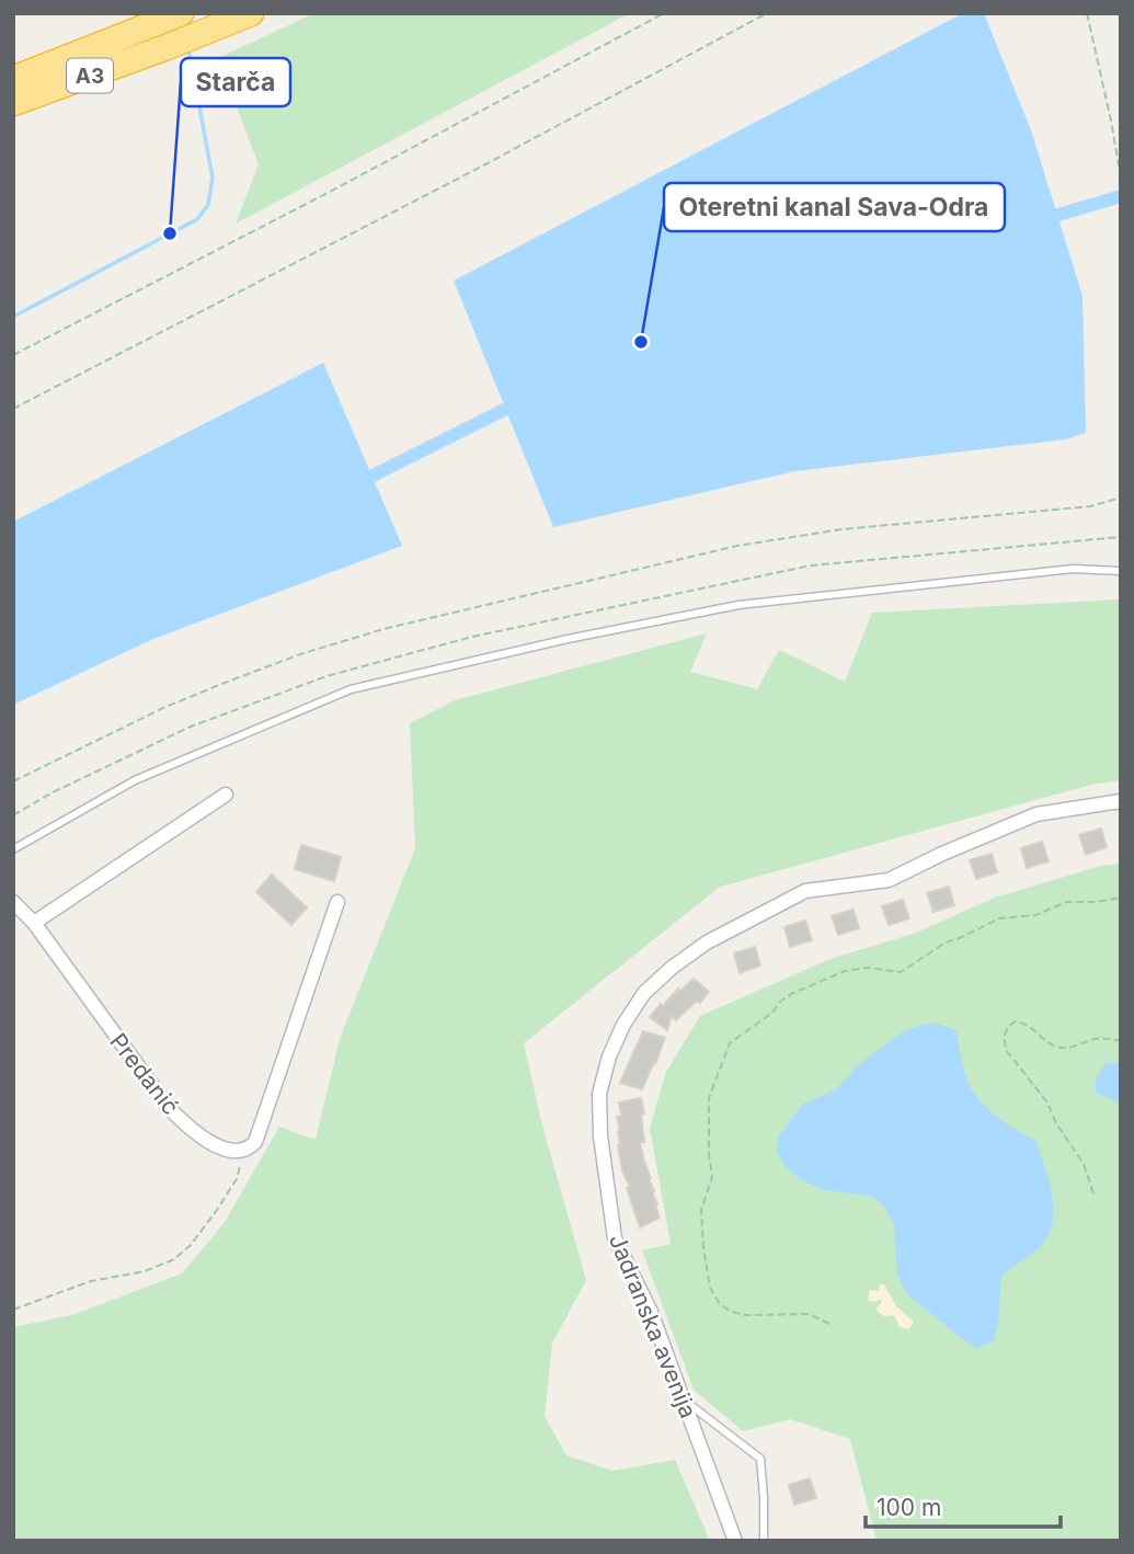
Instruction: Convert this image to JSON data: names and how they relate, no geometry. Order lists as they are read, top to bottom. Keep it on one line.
{"streets":{"highway":["A3"],"street":["Predanić","Jadranska avenija"]},"places":["Starča","Oteretni kanal Sava-Odra"],"scale_bar":"100 m"}
